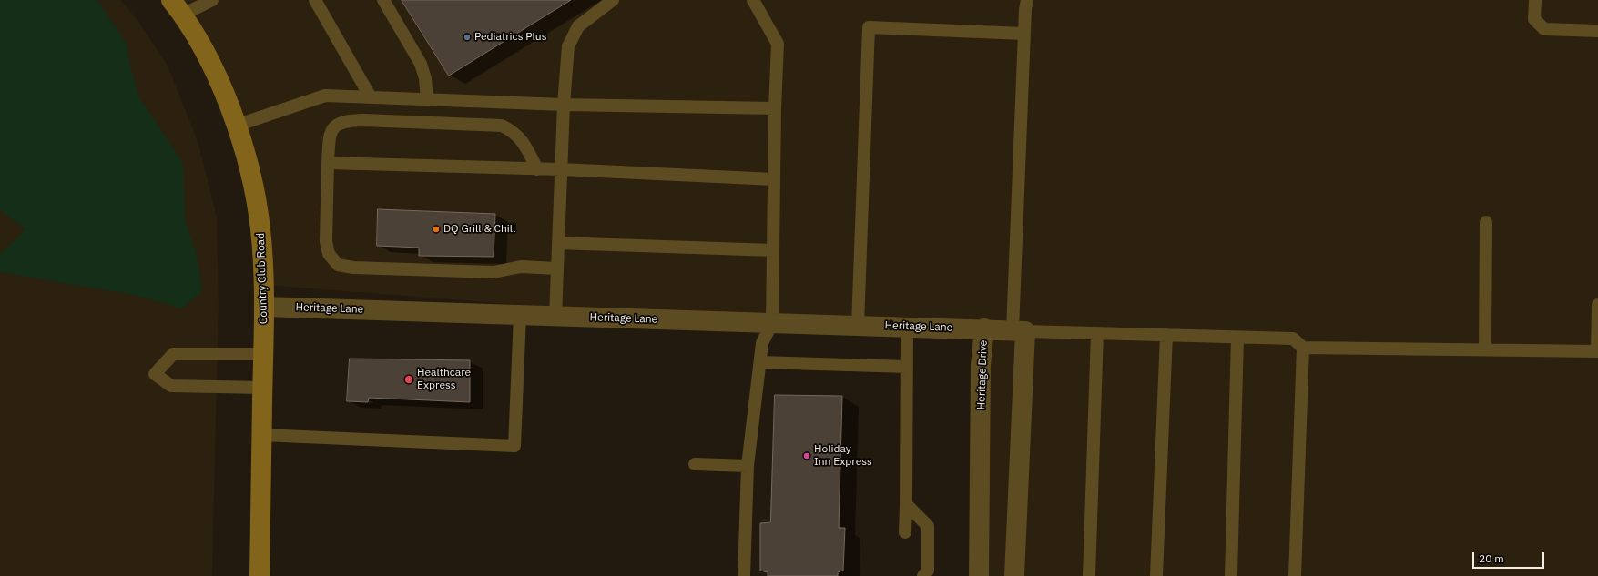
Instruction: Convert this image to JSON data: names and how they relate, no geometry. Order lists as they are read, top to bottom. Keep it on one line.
{"streets":{"street":["Country Club Road","Heritage Lane","Heritage Drive"]},"crossings":[["Country Club Road","Heritage Lane"],["Heritage Lane","Heritage Drive"]],"places":["Pediatrics Plus","DQ Grill & Chill","Healthcare Express","Holiday Inn Express"],"scale_bar":"20 m"}
